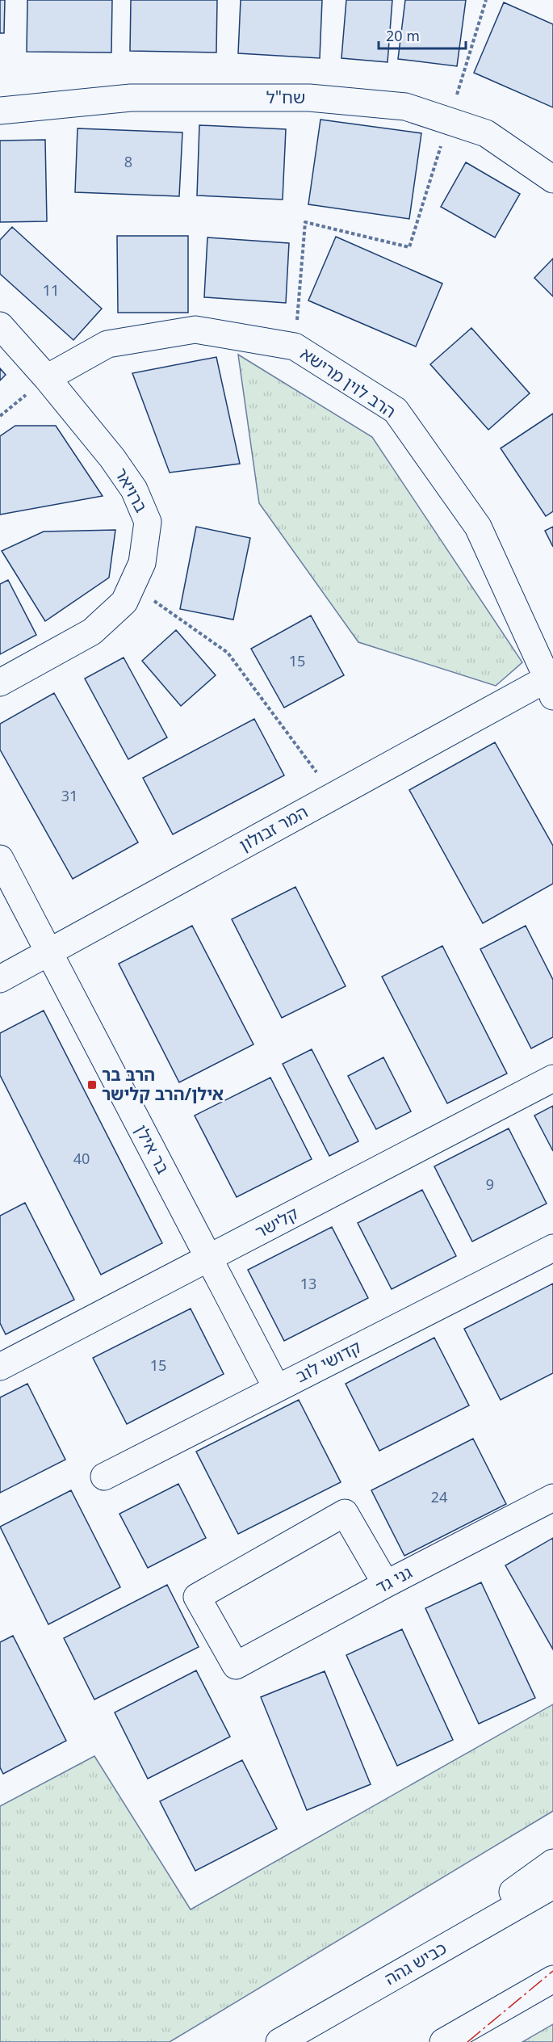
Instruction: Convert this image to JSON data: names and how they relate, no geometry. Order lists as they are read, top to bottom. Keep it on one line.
{"streets":{"main road":["שח\"ל","הרב לוין מרישא","ברויאר","המר זבולון","בר אילן","קלישר","קדושי לוב","גני גד","כביש גהה"]},"crossings":[["הרב לוין מרישא","ברויאר"],["הרב לוין מרישא","המר זבולון"],["המר זבולון","בר אילן"],["בר אילן","קלישר"],["בר אילן","קדושי לוב"]],"places":{"transit":["הרב בר אילן/הרב קלישר"]},"house_numbers":["8","11","15","31","40","9","13","15","24"],"scale_bar":"20 m"}
